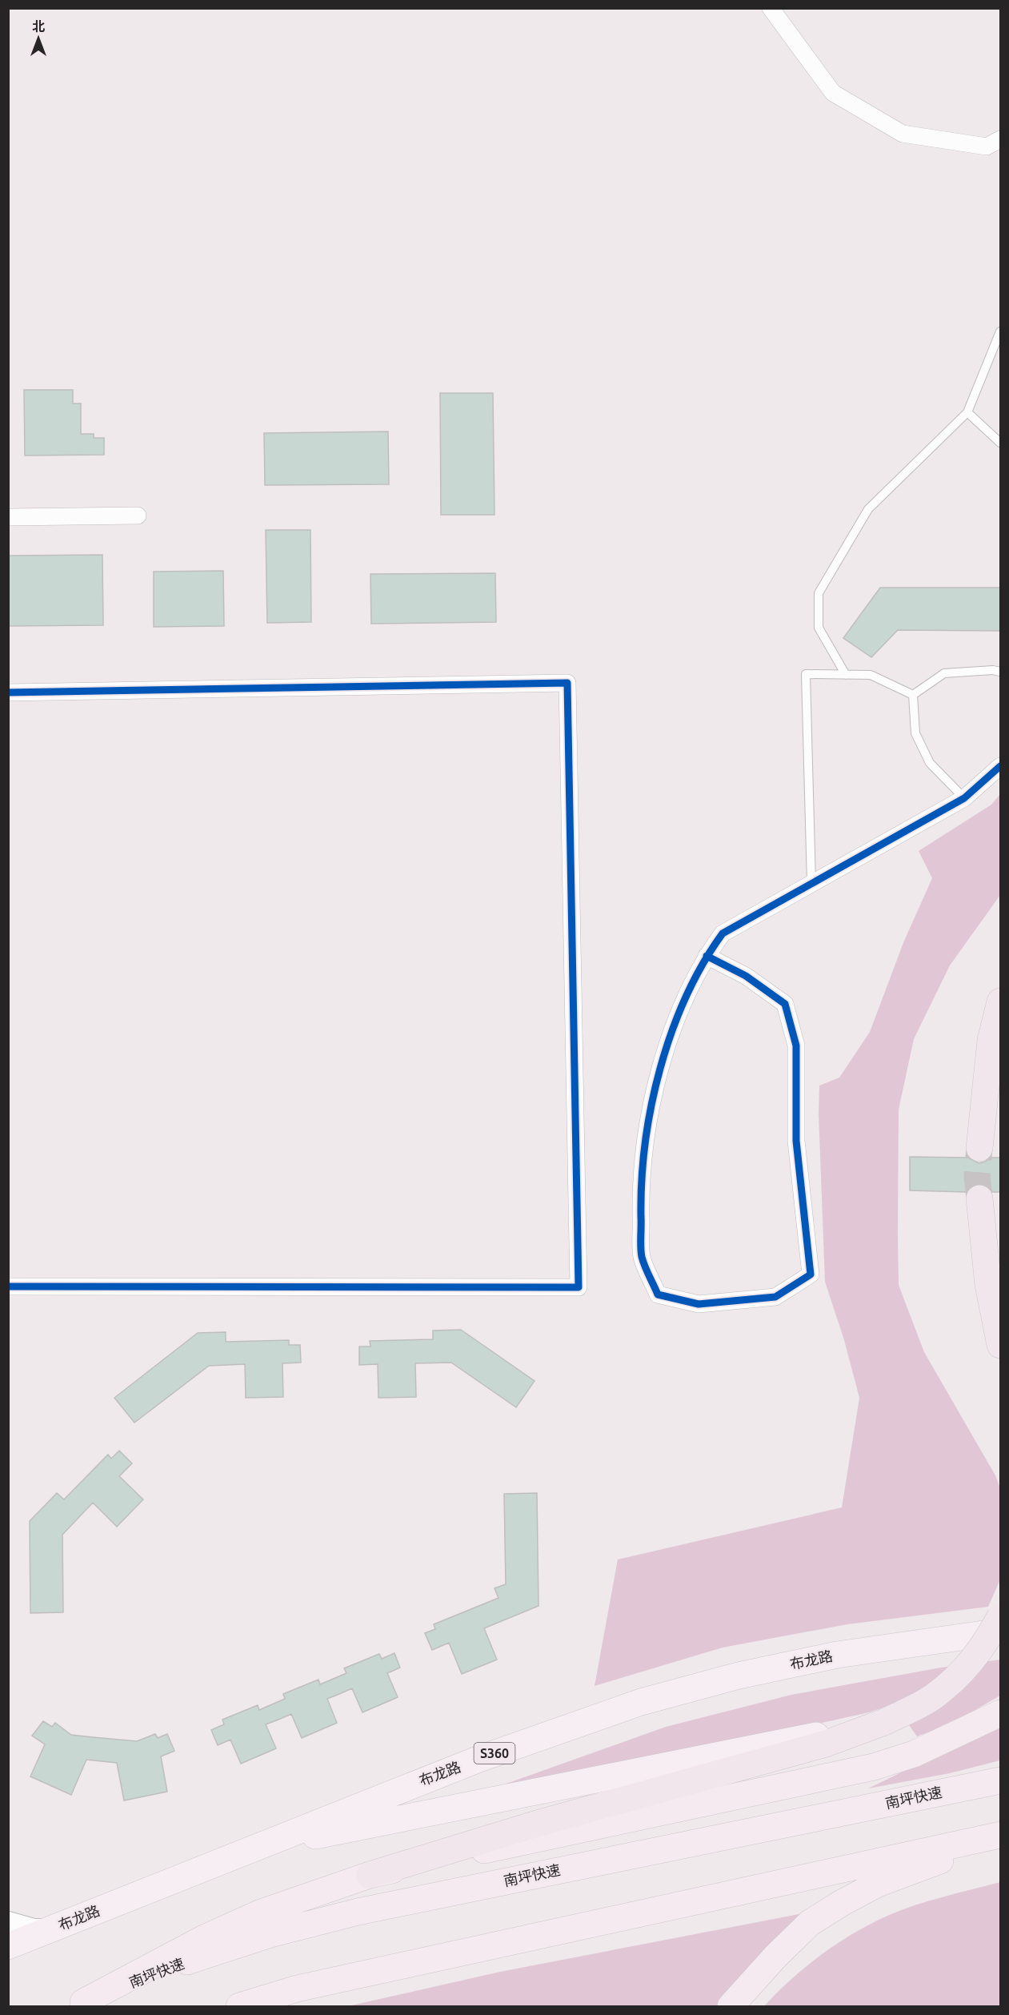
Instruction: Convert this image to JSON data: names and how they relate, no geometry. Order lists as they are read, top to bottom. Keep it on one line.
{"streets":{"highway":["南坪快速"],"main road":["布龙路","S360"]},"north":"top"}
